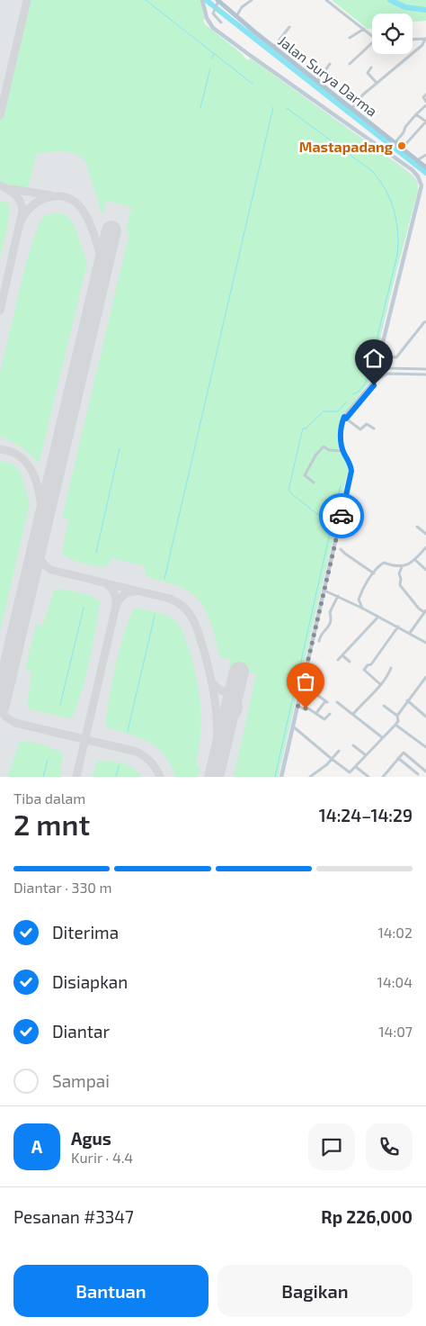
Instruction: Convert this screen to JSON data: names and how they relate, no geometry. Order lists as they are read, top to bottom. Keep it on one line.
{"streets":{"main road":["Jalan Surya Darma"]},"places":["Mastapadang"],"page":{"heading":["2 mnt","Tiba dalam","14:24–14:29"],"panel":["Agus","Kurir · 4.4","Pesanan #3347","Rp 226,000"],"bar":"Diantar · 330 m","list":[["Diterima","14:02"],["Disiapkan","14:04"],["Diantar","14:07"],"Sampai"],"round":"A","buttons":["Bantuan","Bagikan"]}}
